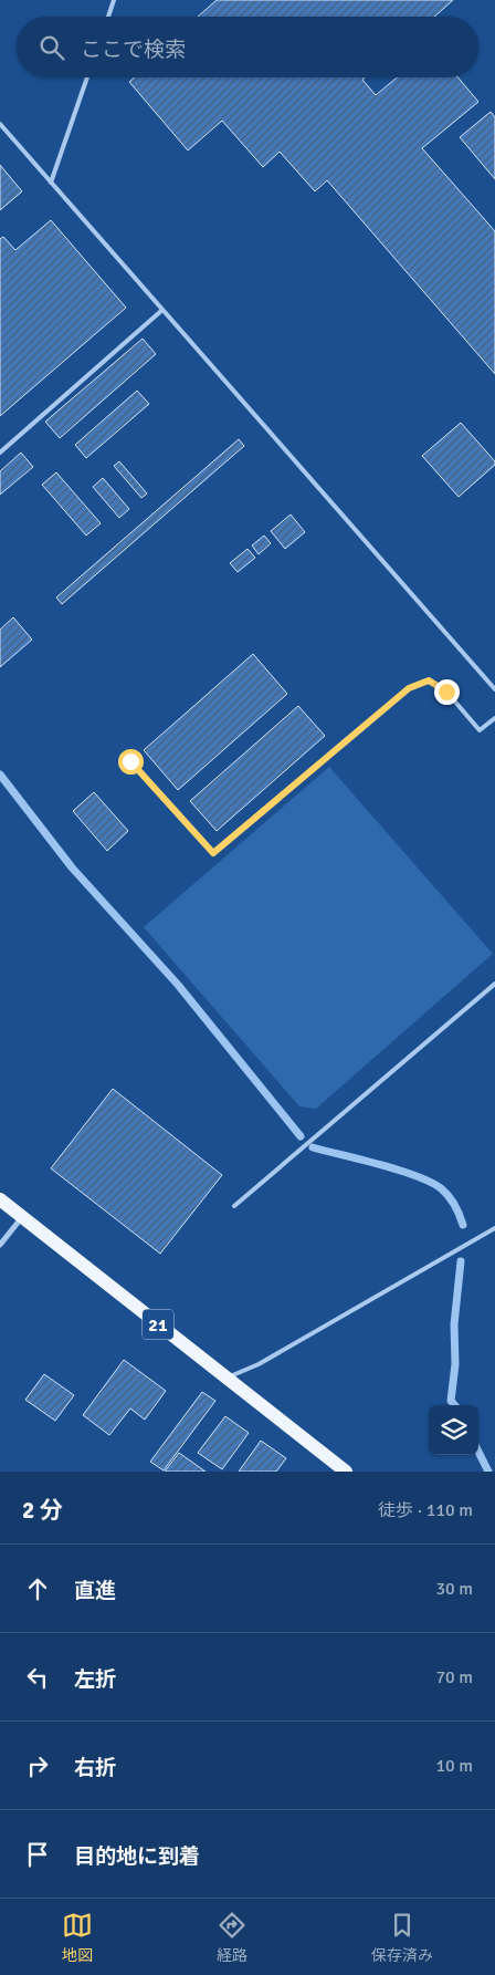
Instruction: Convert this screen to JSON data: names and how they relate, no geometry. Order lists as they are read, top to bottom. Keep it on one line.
{"streets":{"main road":["21"]},"page":{"search":"ここで検索","heading":["2 分","徒歩 · 110 m"],"list":[["直進","30 m"],["左折","70 m"],["右折","10 m"],"目的地に到着"],"nav":["地図","経路","保存済み"]}}
